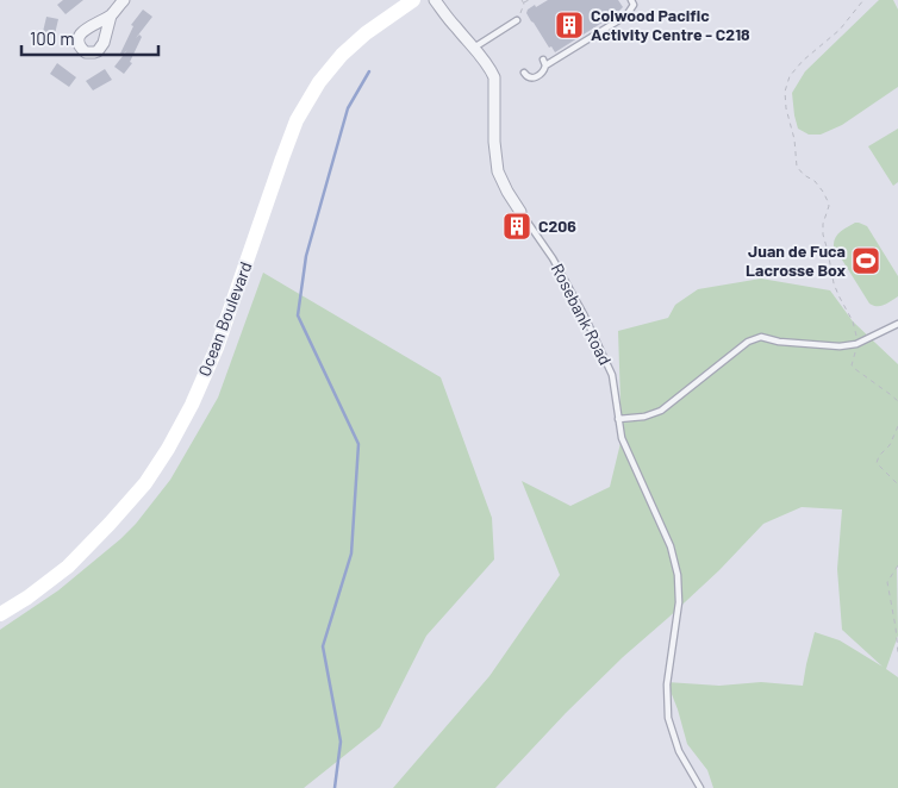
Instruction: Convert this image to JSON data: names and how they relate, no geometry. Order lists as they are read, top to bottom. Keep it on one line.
{"streets":{"street":["Rosebank Road","Ocean Boulevard"]},"places":{"building":["Colwood Pacific Activity Centre - C218","C206"],"sports":["Juan de Fuca Lacrosse Box"]},"scale_bar":"100 m"}
